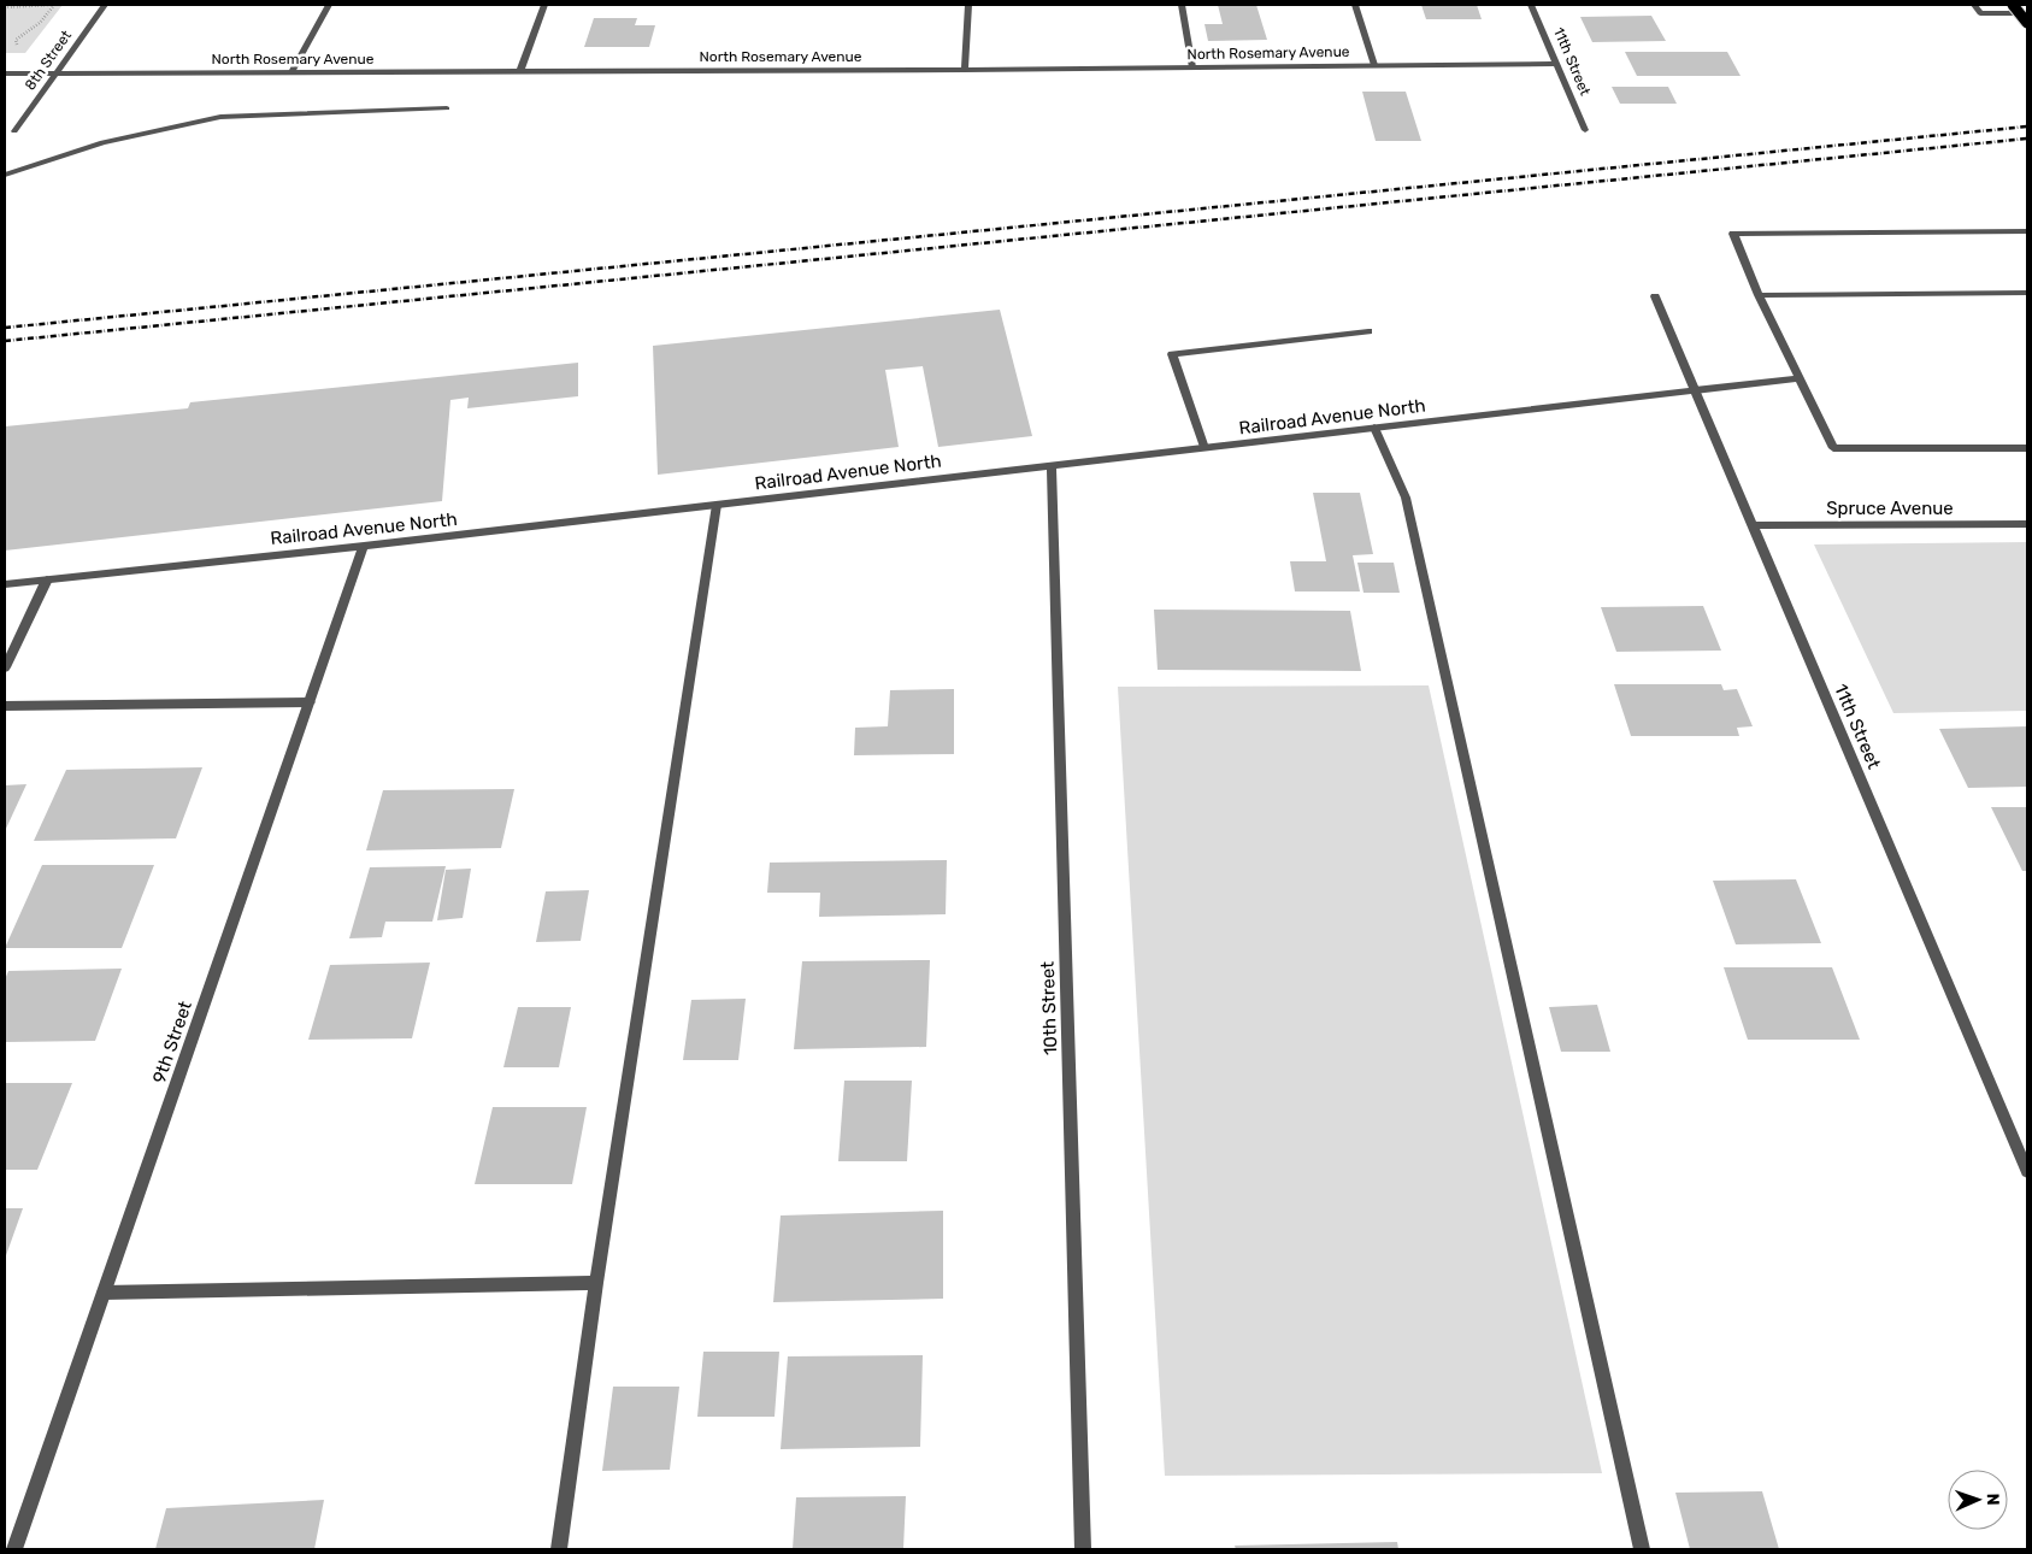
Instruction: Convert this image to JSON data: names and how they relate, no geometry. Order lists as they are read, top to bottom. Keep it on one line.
{"streets":{"street":["North Rosemary Avenue","8th Street","11th Street","Railroad Avenue North","Spruce Avenue","10th Street","9th Street"]},"crossings":[["North Rosemary Avenue","8th Street"],["North Rosemary Avenue","11th Street"],["11th Street","Railroad Avenue North"],["11th Street","Spruce Avenue"],["Railroad Avenue North","10th Street"],["Railroad Avenue North","9th Street"]],"north":"right"}
